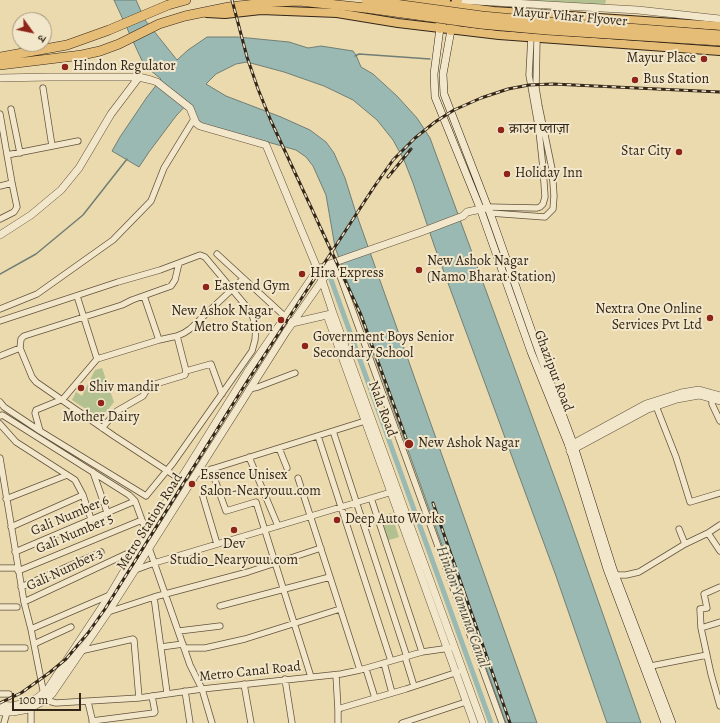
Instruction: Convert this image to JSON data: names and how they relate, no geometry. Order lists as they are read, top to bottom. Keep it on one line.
{"streets":{"highway":["Mayur Vihar Flyover"],"street":["Ghazipur Road","Nala Road","Gali Number 6","Metro Station Road","Gali Number 5","Gali Number 3","Metro Canal Road"]},"crossings":[["Nala Road","Metro Station Road"],["Nala Road","Metro Canal Road"],["Metro Station Road","Gali Number 3"],["Metro Station Road","Metro Canal Road"]],"water":["Hindon Yamuna Canal"],"places":["Mayur Place","Hindon Regulator","Bus Station","क्राउन प्लाज़ा","Star City","Holiday Inn","New Ashok Nagar (Namo Bharat Station)","Hira Express","Eastend Gym","Nextra One Online Services Pvt Ltd","New Ashok Nagar Metro Station","Government Boys Senior Secondary School","Shiv mandir","Mother Dairy","New Ashok Nagar","Essence Unisex Salon-Nearyouu.com","Deep Auto Works","Dev Studio_Nearyouu.com"],"scale_bar":"100 m","north":"bottom right"}
